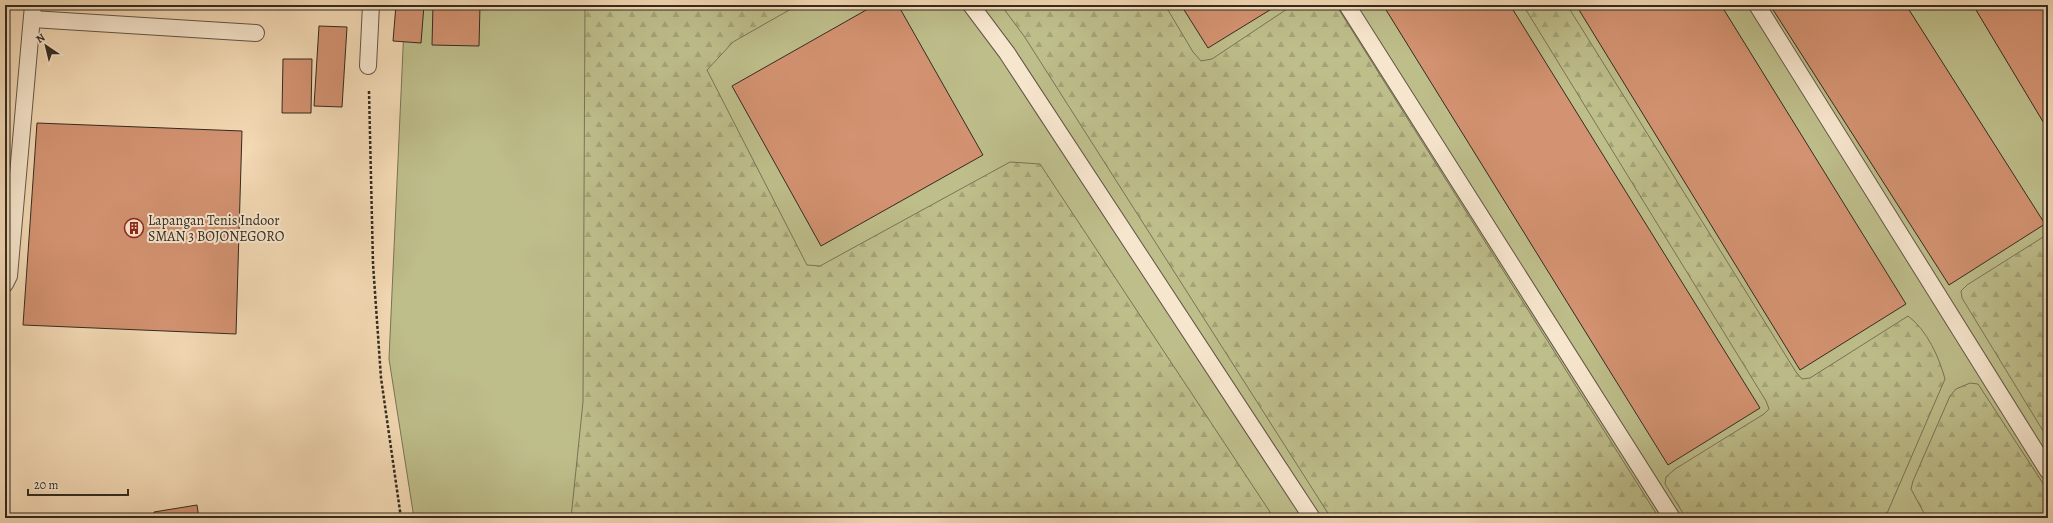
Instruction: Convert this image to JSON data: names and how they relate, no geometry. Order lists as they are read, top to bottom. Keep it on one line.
{"places":{"building":["Lapangan Tenis Indoor SMAN 3 BOJONEGORO"]},"scale_bar":"20 m","north":"top left"}
